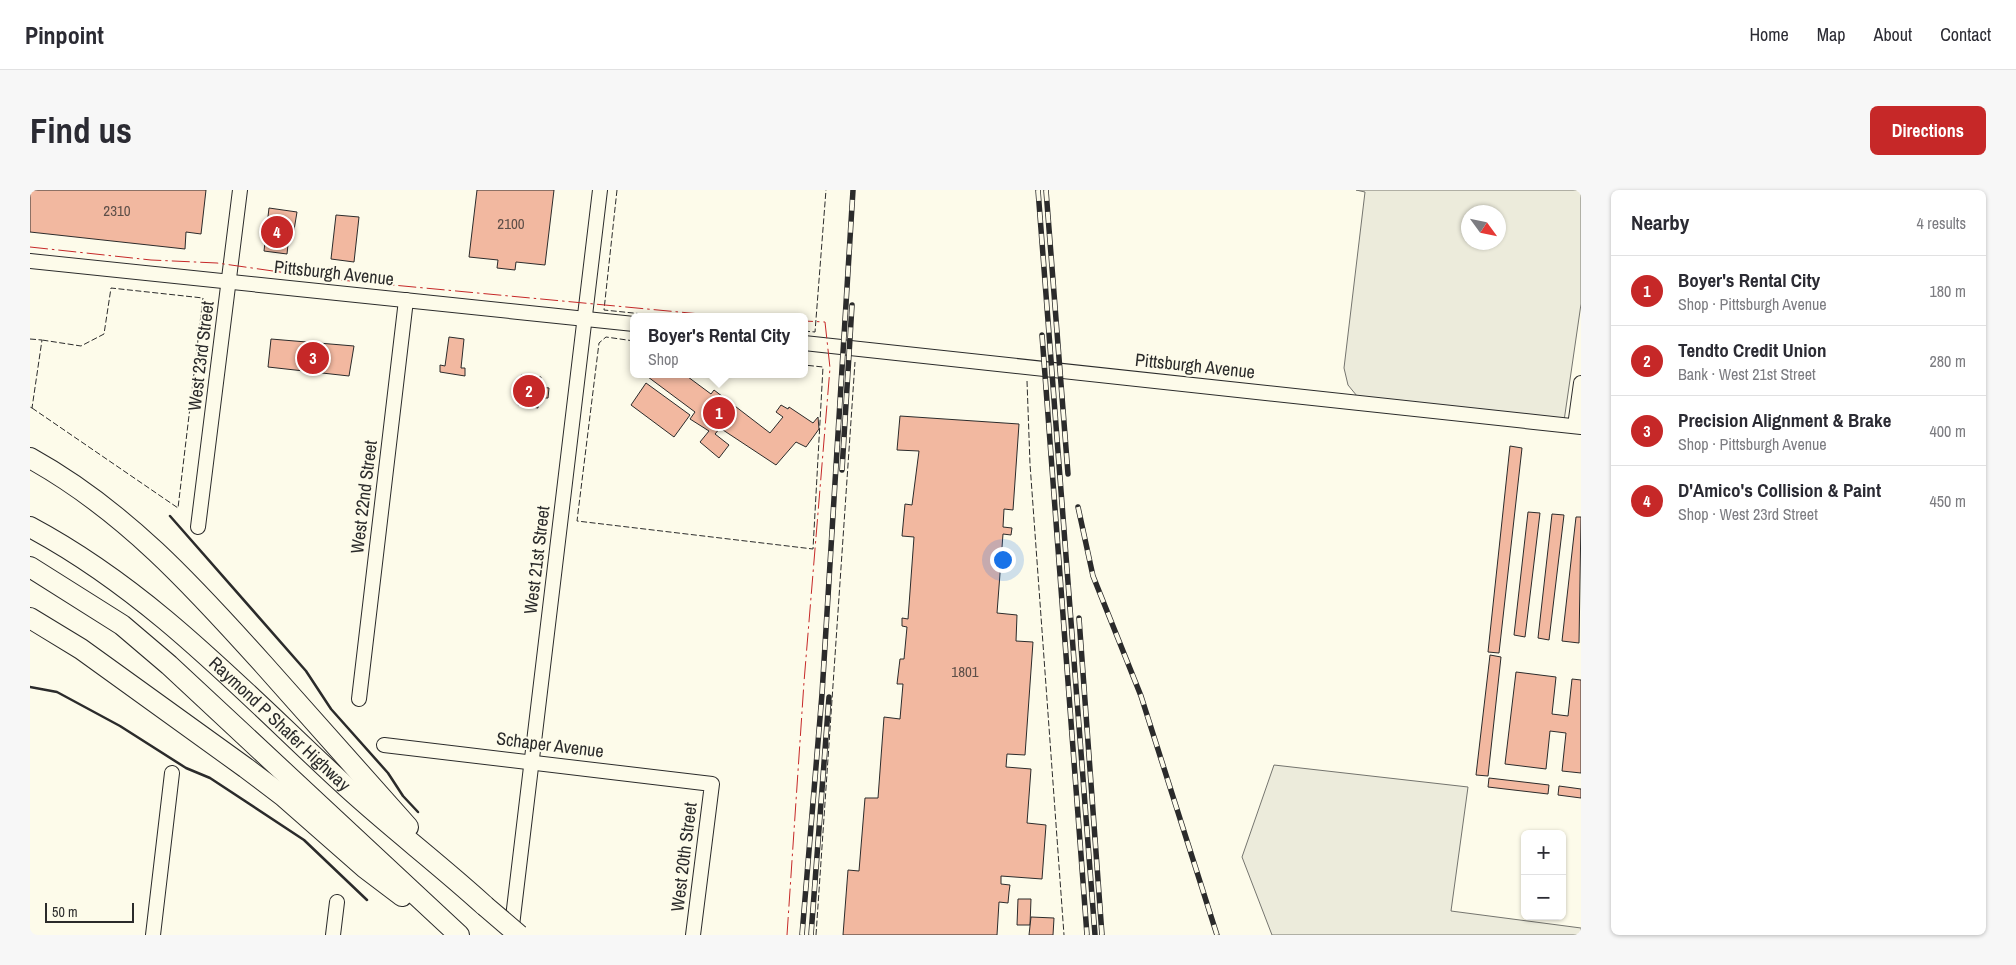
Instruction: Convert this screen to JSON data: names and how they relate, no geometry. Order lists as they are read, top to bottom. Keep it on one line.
{"streets":{"highway":["Raymond P Shafer Highway"],"street":["Pittsburgh Avenue","West 23rd Street","West 22nd Street","West 21st Street","Schaper Avenue","West 20th Street"]},"crossings":[["Pittsburgh Avenue","West 23rd Street"],["Pittsburgh Avenue","West 22nd Street"],["Pittsburgh Avenue","West 21st Street"],["West 21st Street","Schaper Avenue"],["Schaper Avenue","West 20th Street"]],"house_numbers":["2310","2100","1801"],"scale_bar":"50 m","north":"bottom right","page":{"header":"Pinpoint","nav":["Home","Map","About","Contact"],"buttons":"Directions","title":"Find us","heading":["Nearby","4 results"],"pins":["4","3","2","1"],"list":[{"mark":"1","name":"Boyer's Rental City","note":"Shop · Pittsburgh Avenue","value":"180 m"},{"mark":"2","name":"Tendto Credit Union","note":"Bank · West 21st Street","value":"280 m"},{"mark":"3","name":"Precision Alignment & Brake","note":"Shop · Pittsburgh Avenue","value":"400 m"},{"mark":"4","name":"D'Amico's Collision & Paint","note":"Shop · West 23rd Street","value":"450 m"}],"popup":["Boyer's Rental City","Shop"],"map_buttons":["+","−"],"scale":"50 m"}}
